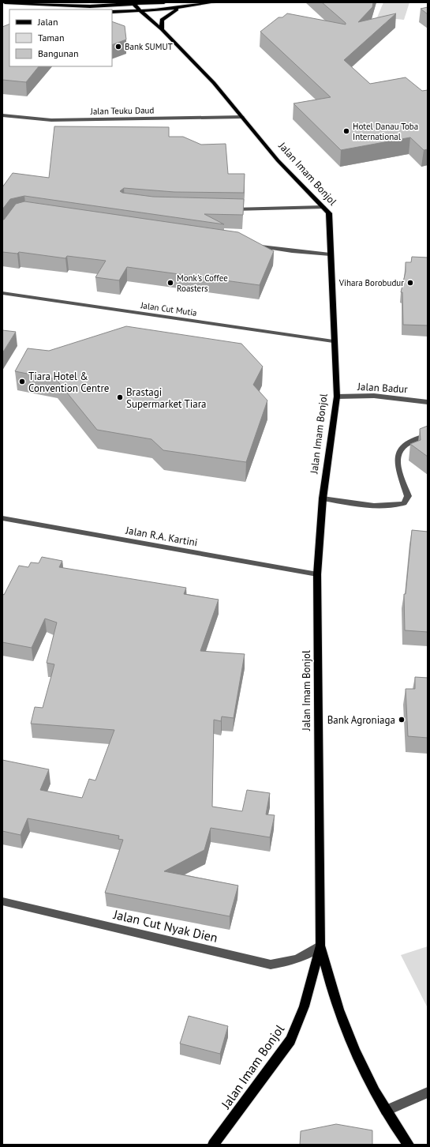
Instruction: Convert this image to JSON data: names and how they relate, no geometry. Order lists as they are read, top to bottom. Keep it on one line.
{"streets":{"main road":["Jalan Imam Bonjol"],"street":["Jalan Teuku Daud","Jalan Cut Mutia","Jalan Badur","Jalan R.A. Kartini","Jalan Cut Nyak Dien"]},"crossings":[["Jalan Teuku Daud","Jalan Imam Bonjol"],["Jalan Imam Bonjol","Jalan Cut Mutia"],["Jalan Imam Bonjol","Jalan Badur"],["Jalan Imam Bonjol","Jalan R.A. Kartini"],["Jalan Imam Bonjol","Jalan Cut Nyak Dien"]],"places":["Bank SUMUT","Hotel Danau Toba International","Monk's Coffee Roasters","Vihara Borobudur","Tiara Hotel & Convention Centre","Brastagi Supermarket Tiara","Bank Agroniaga"],"legend":["Jalan","Taman","Bangunan"]}
